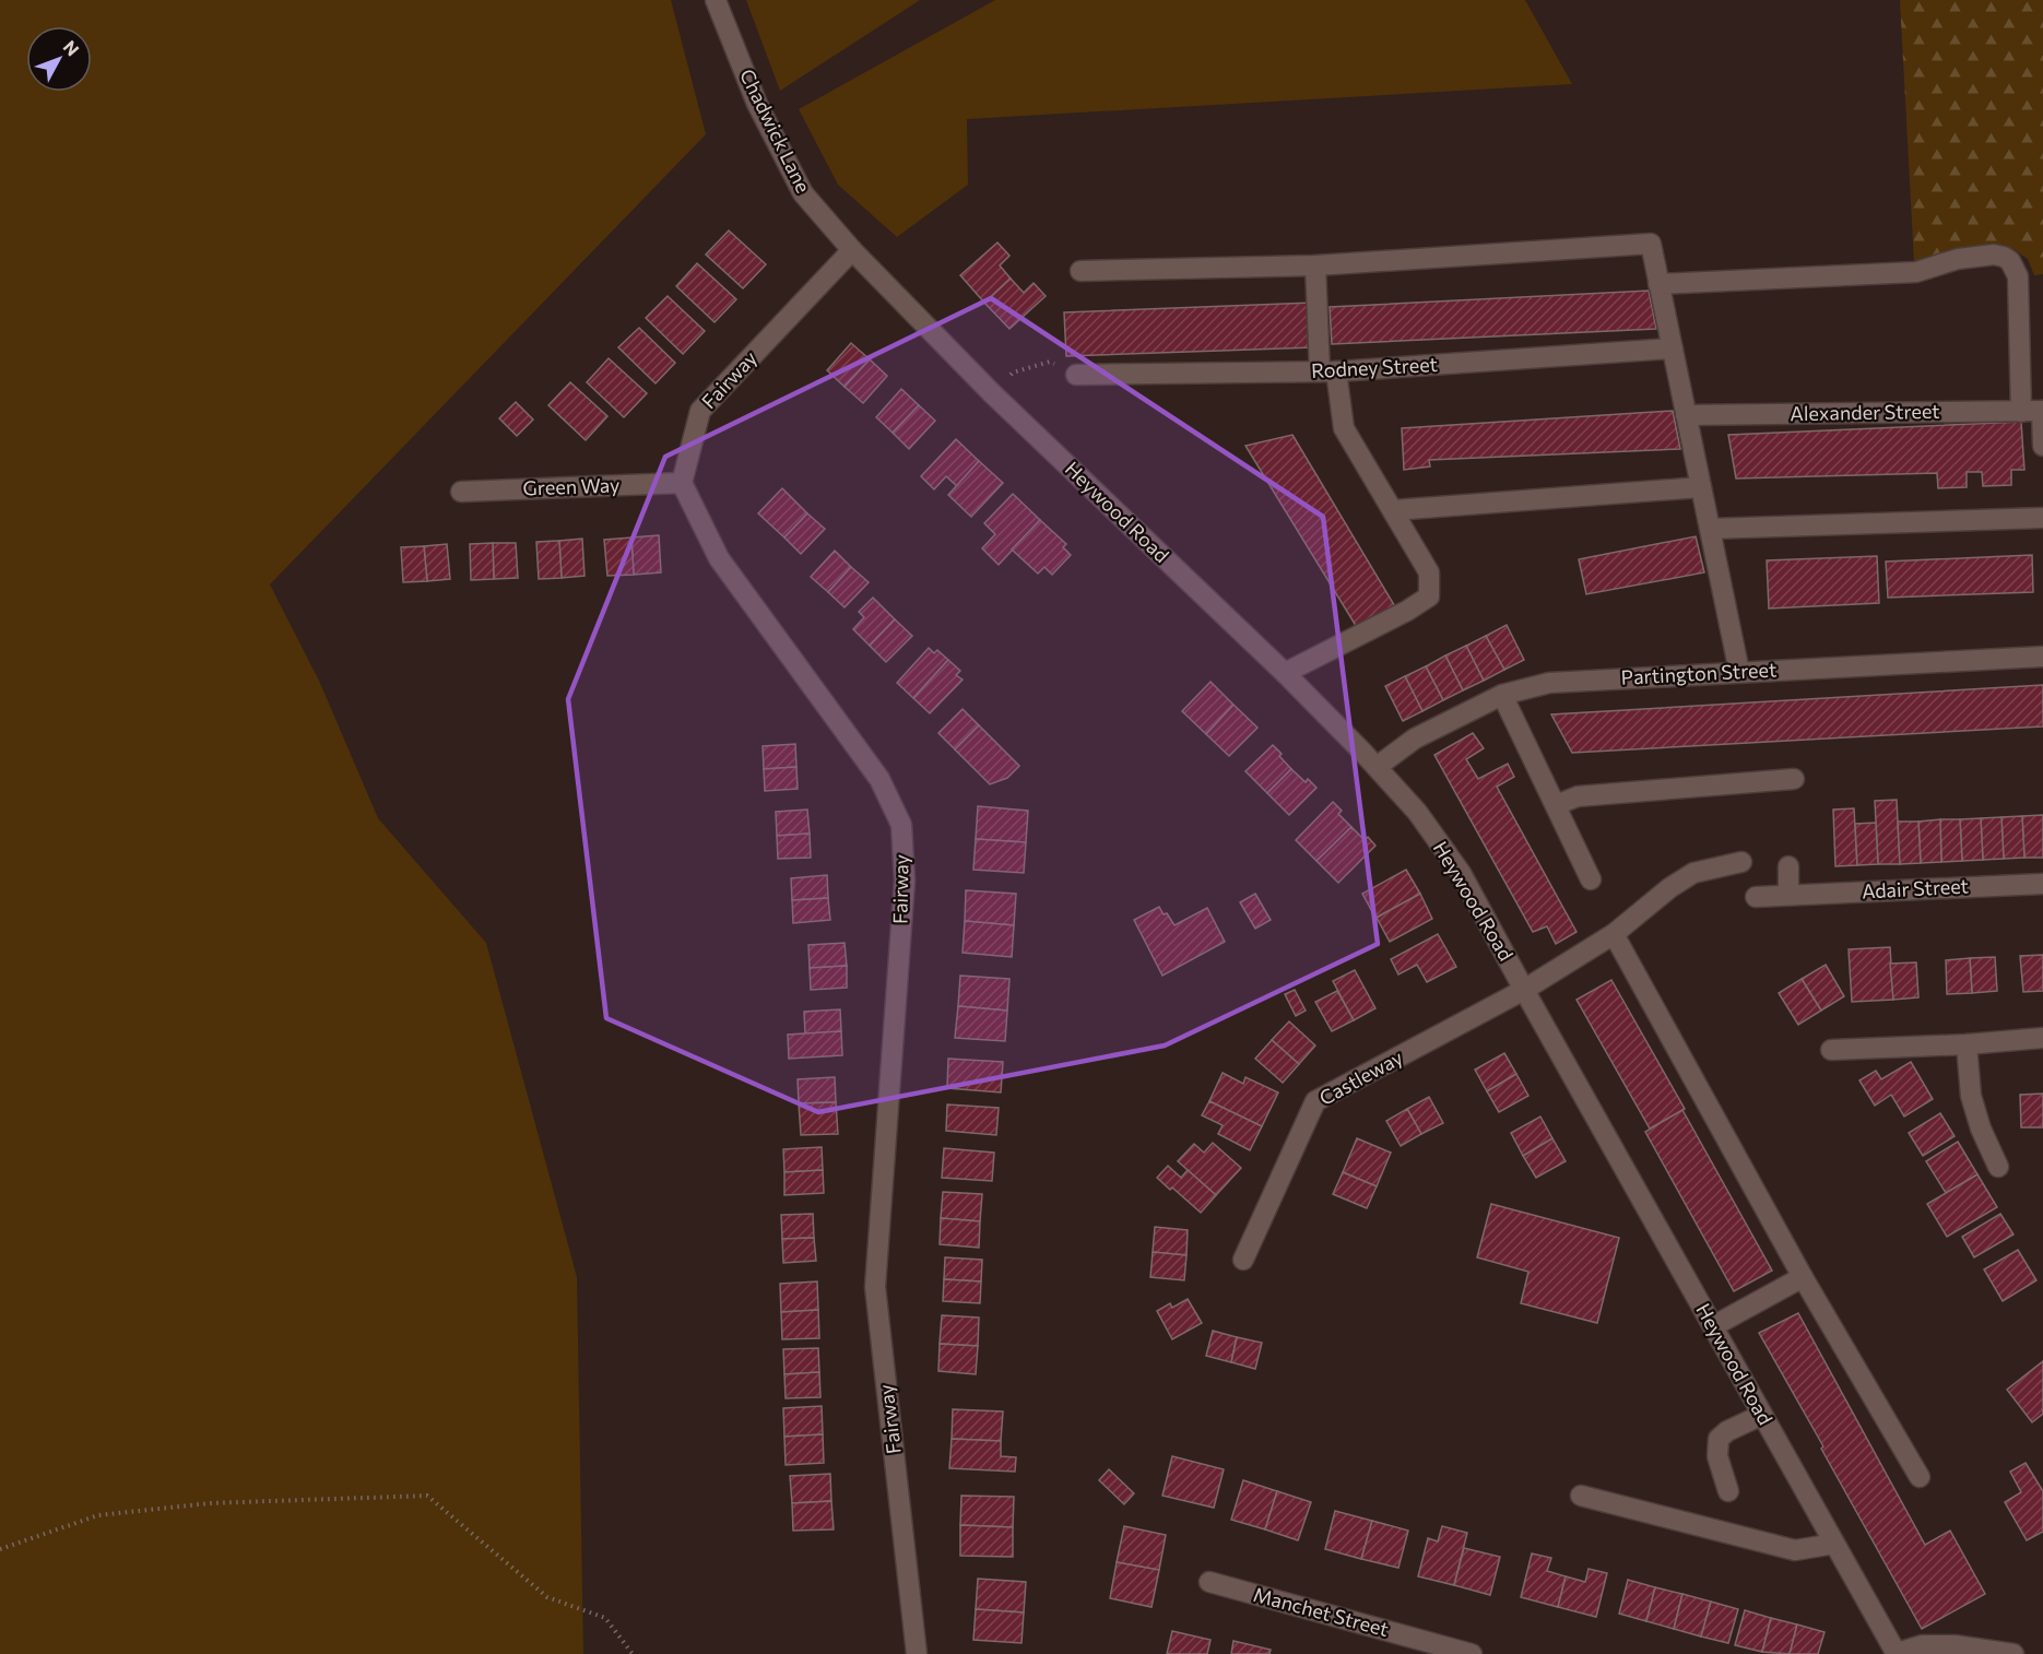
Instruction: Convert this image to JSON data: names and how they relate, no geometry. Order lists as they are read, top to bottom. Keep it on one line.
{"streets":{"street":["Chadwick Lane","Rodney Street","Fairway","Alexander Street","Green Way","Heywood Road","Partington Street","Adair Street","Castleway","Manchet Street"]},"crossings":[["Chadwick Lane","Fairway"],["Chadwick Lane","Heywood Road"],["Fairway","Green Way"],["Fairway","Heywood Road"],["Heywood Road","Partington Street"],["Heywood Road","Castleway"]],"north":"top right"}
